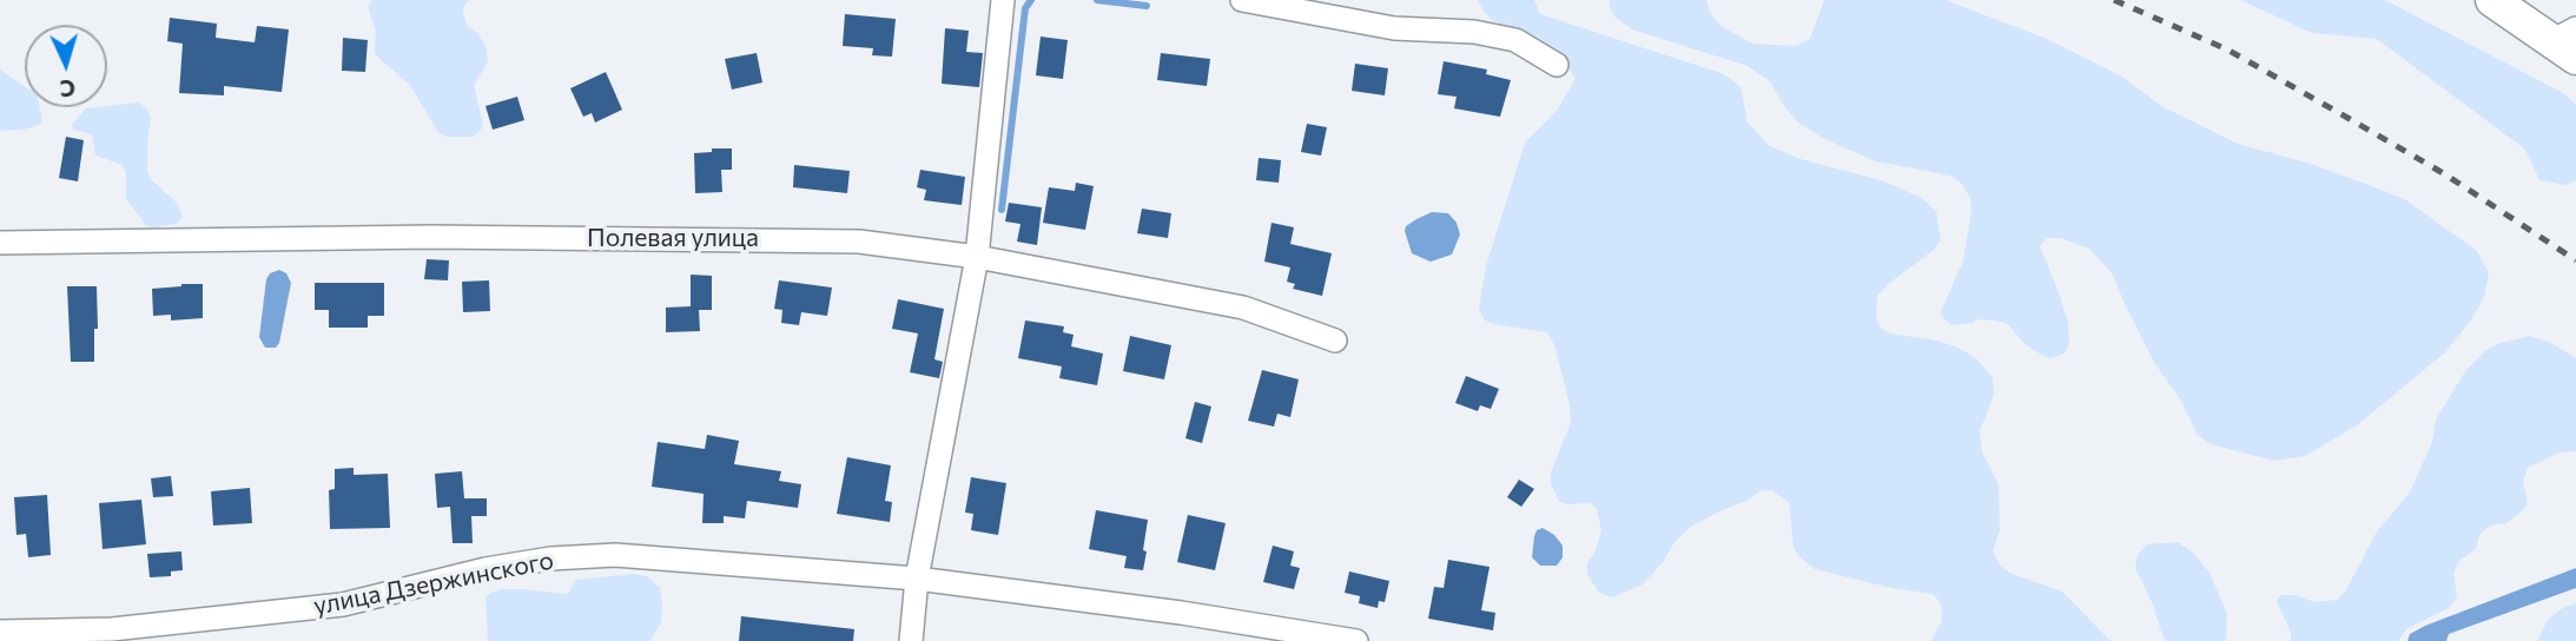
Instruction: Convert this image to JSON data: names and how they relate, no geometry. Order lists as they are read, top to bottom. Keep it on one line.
{"streets":{"street":["Полевая улица","улица Дзержинского"]},"north":"bottom"}
